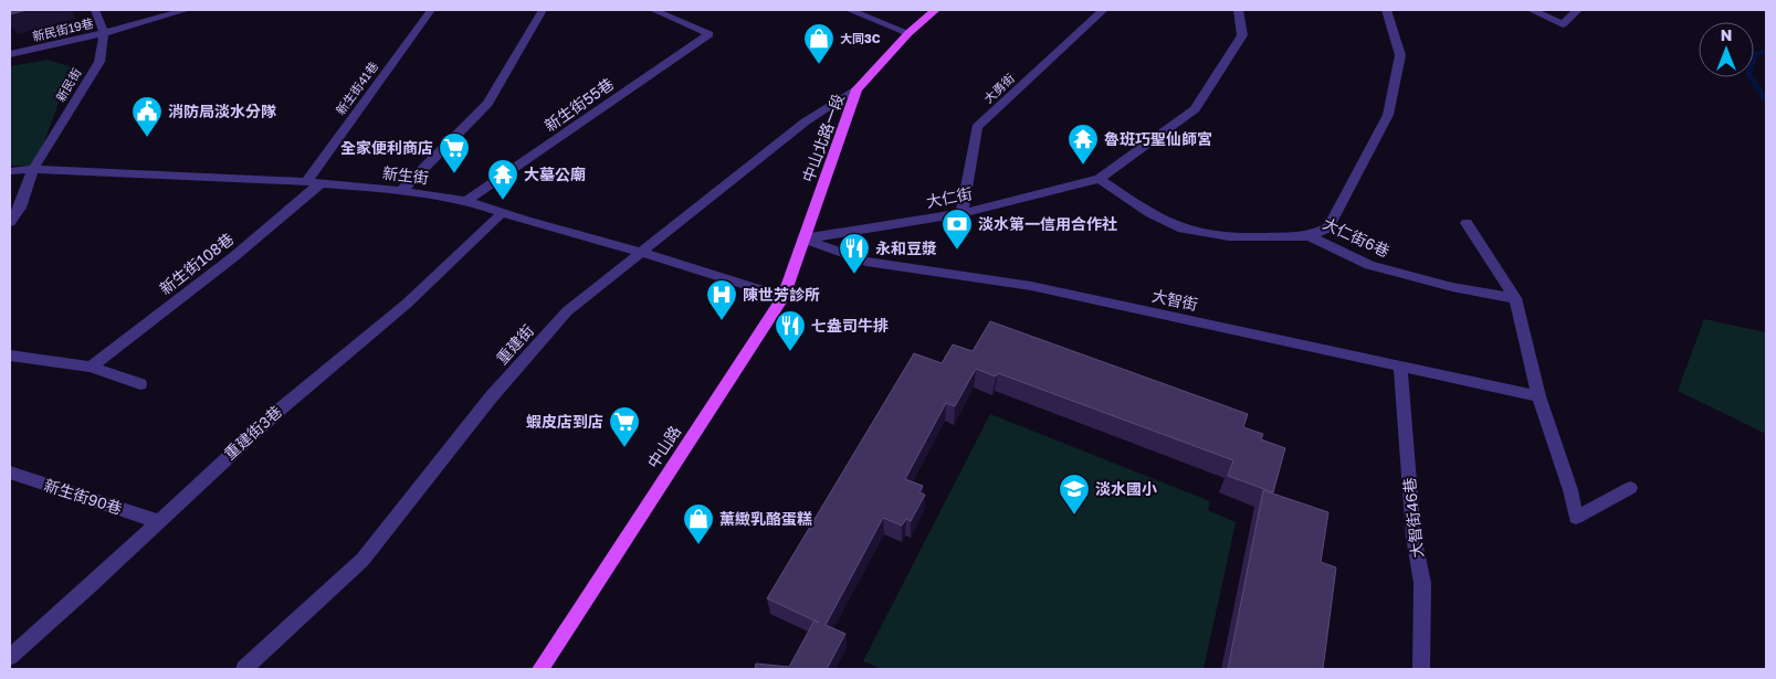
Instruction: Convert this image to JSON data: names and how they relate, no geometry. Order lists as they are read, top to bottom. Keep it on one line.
{"streets":{"main road":["中山北路一段","中山路"],"street":["新民街19巷","新民街","新生街41巷","大勇街","新生街55巷","新生街","大仁街","大仁街6巷","新生街108巷","大智街","重建街","重建街3巷","新生街90巷","大智街46巷"]},"crossings":[["新民街19巷","新民街"],["新民街","新生街"],["新生街41巷","新生街"],["大勇街","大仁街"],["新生街55巷","新生街"],["中山北路一段","大仁街"],["中山北路一段","大智街"],["中山北路一段","重建街"],["中山北路一段","中山路"],["新生街","新生街108巷"],["新生街","重建街"],["新生街","重建街3巷"],["新生街","中山路"],["大仁街","大智街"],["大仁街","中山路"],["大智街","中山路"],["大智街","大智街46巷"],["重建街3巷","新生街90巷"]],"places":{"shop":["大同3C","薰緻乳酪蛋糕"],"public building":["消防局淡水分隊"],"temple":["魯班巧聖仙師宮","大墓公廟"],"supermarket":["全家便利商店","蝦皮店到店"],"bank":["淡水第一信用合作社"],"restaurant":["永和豆漿","七盎司牛排"],"hospital":["陳世芳診所"],"school or university":["淡水國小"]},"north":"top"}
